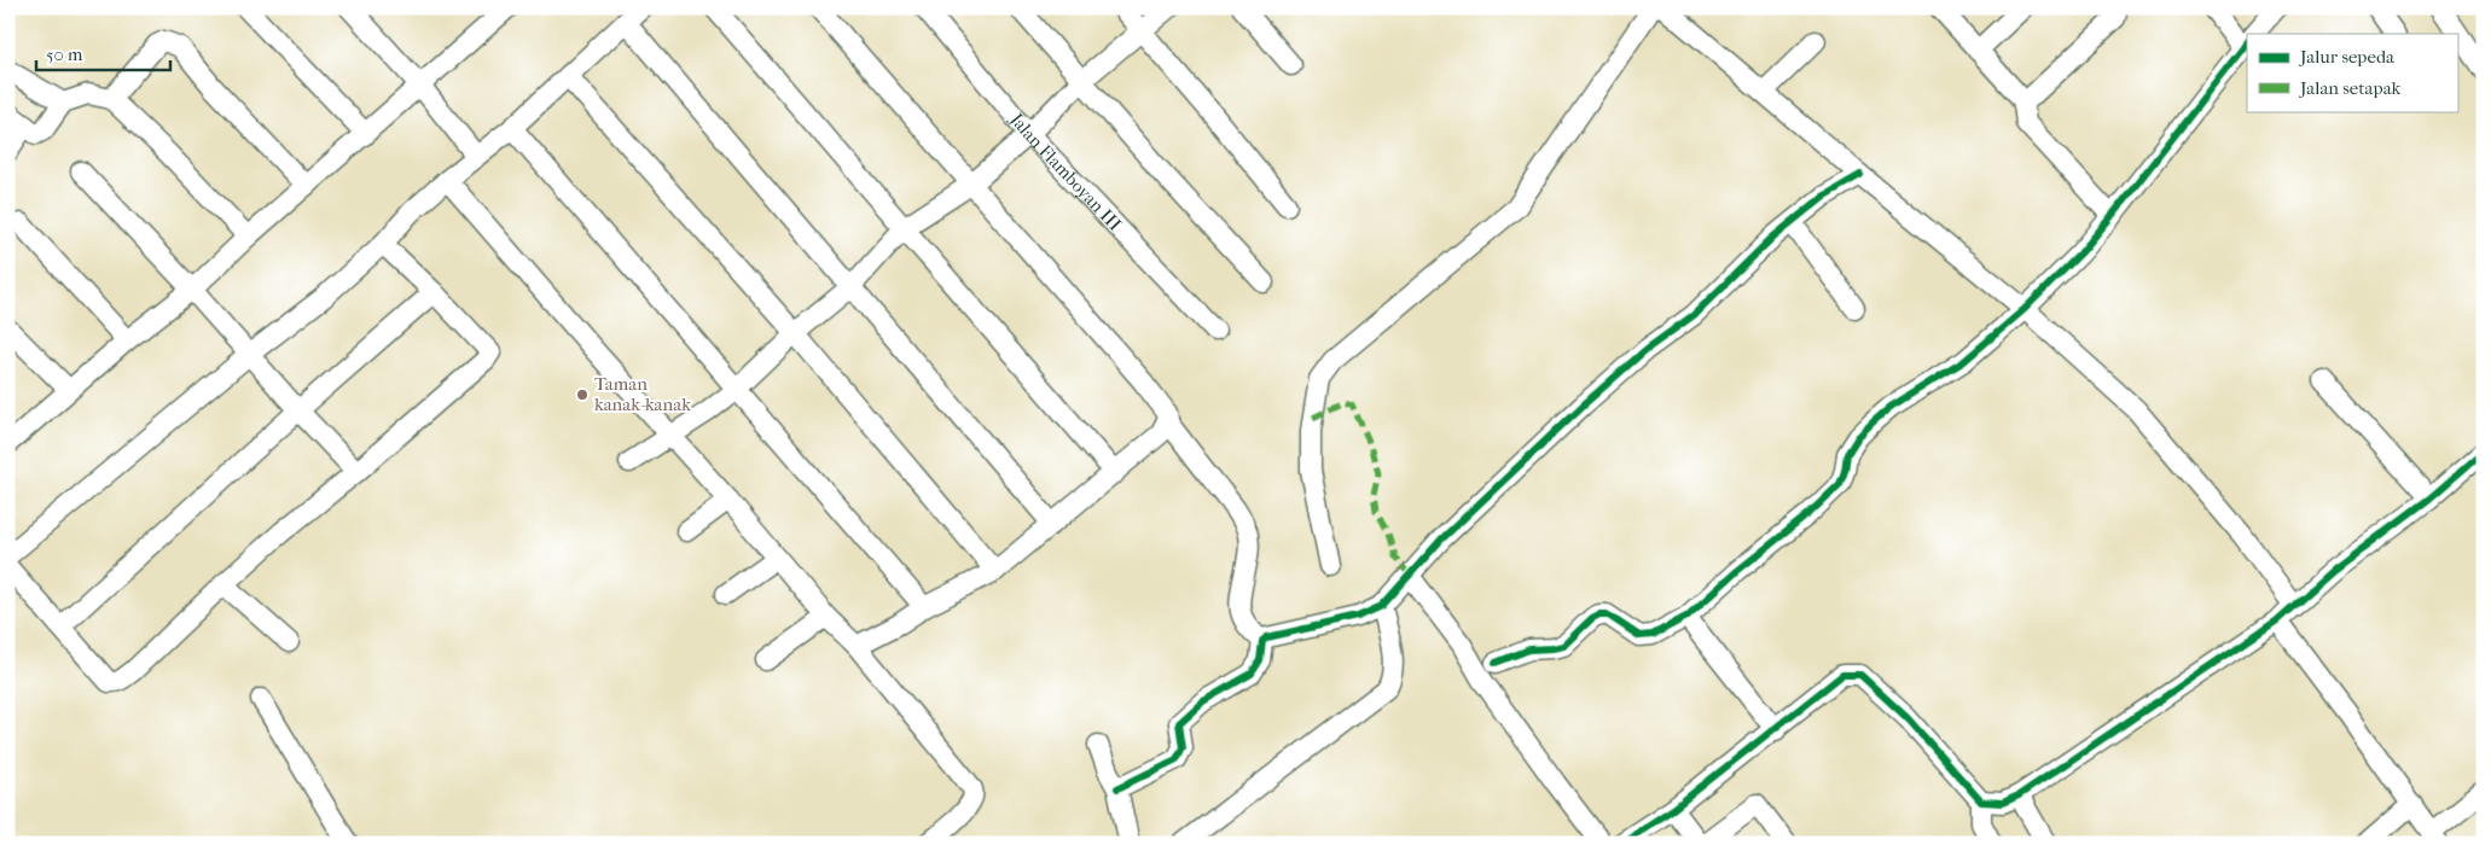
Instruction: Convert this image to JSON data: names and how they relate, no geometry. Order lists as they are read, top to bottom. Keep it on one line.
{"streets":{"street":["Jalan Flamboyan III"]},"places":["Taman kanak-kanak"],"legend":["Jalur sepeda","Jalan setapak"],"scale_bar":"50 m"}
